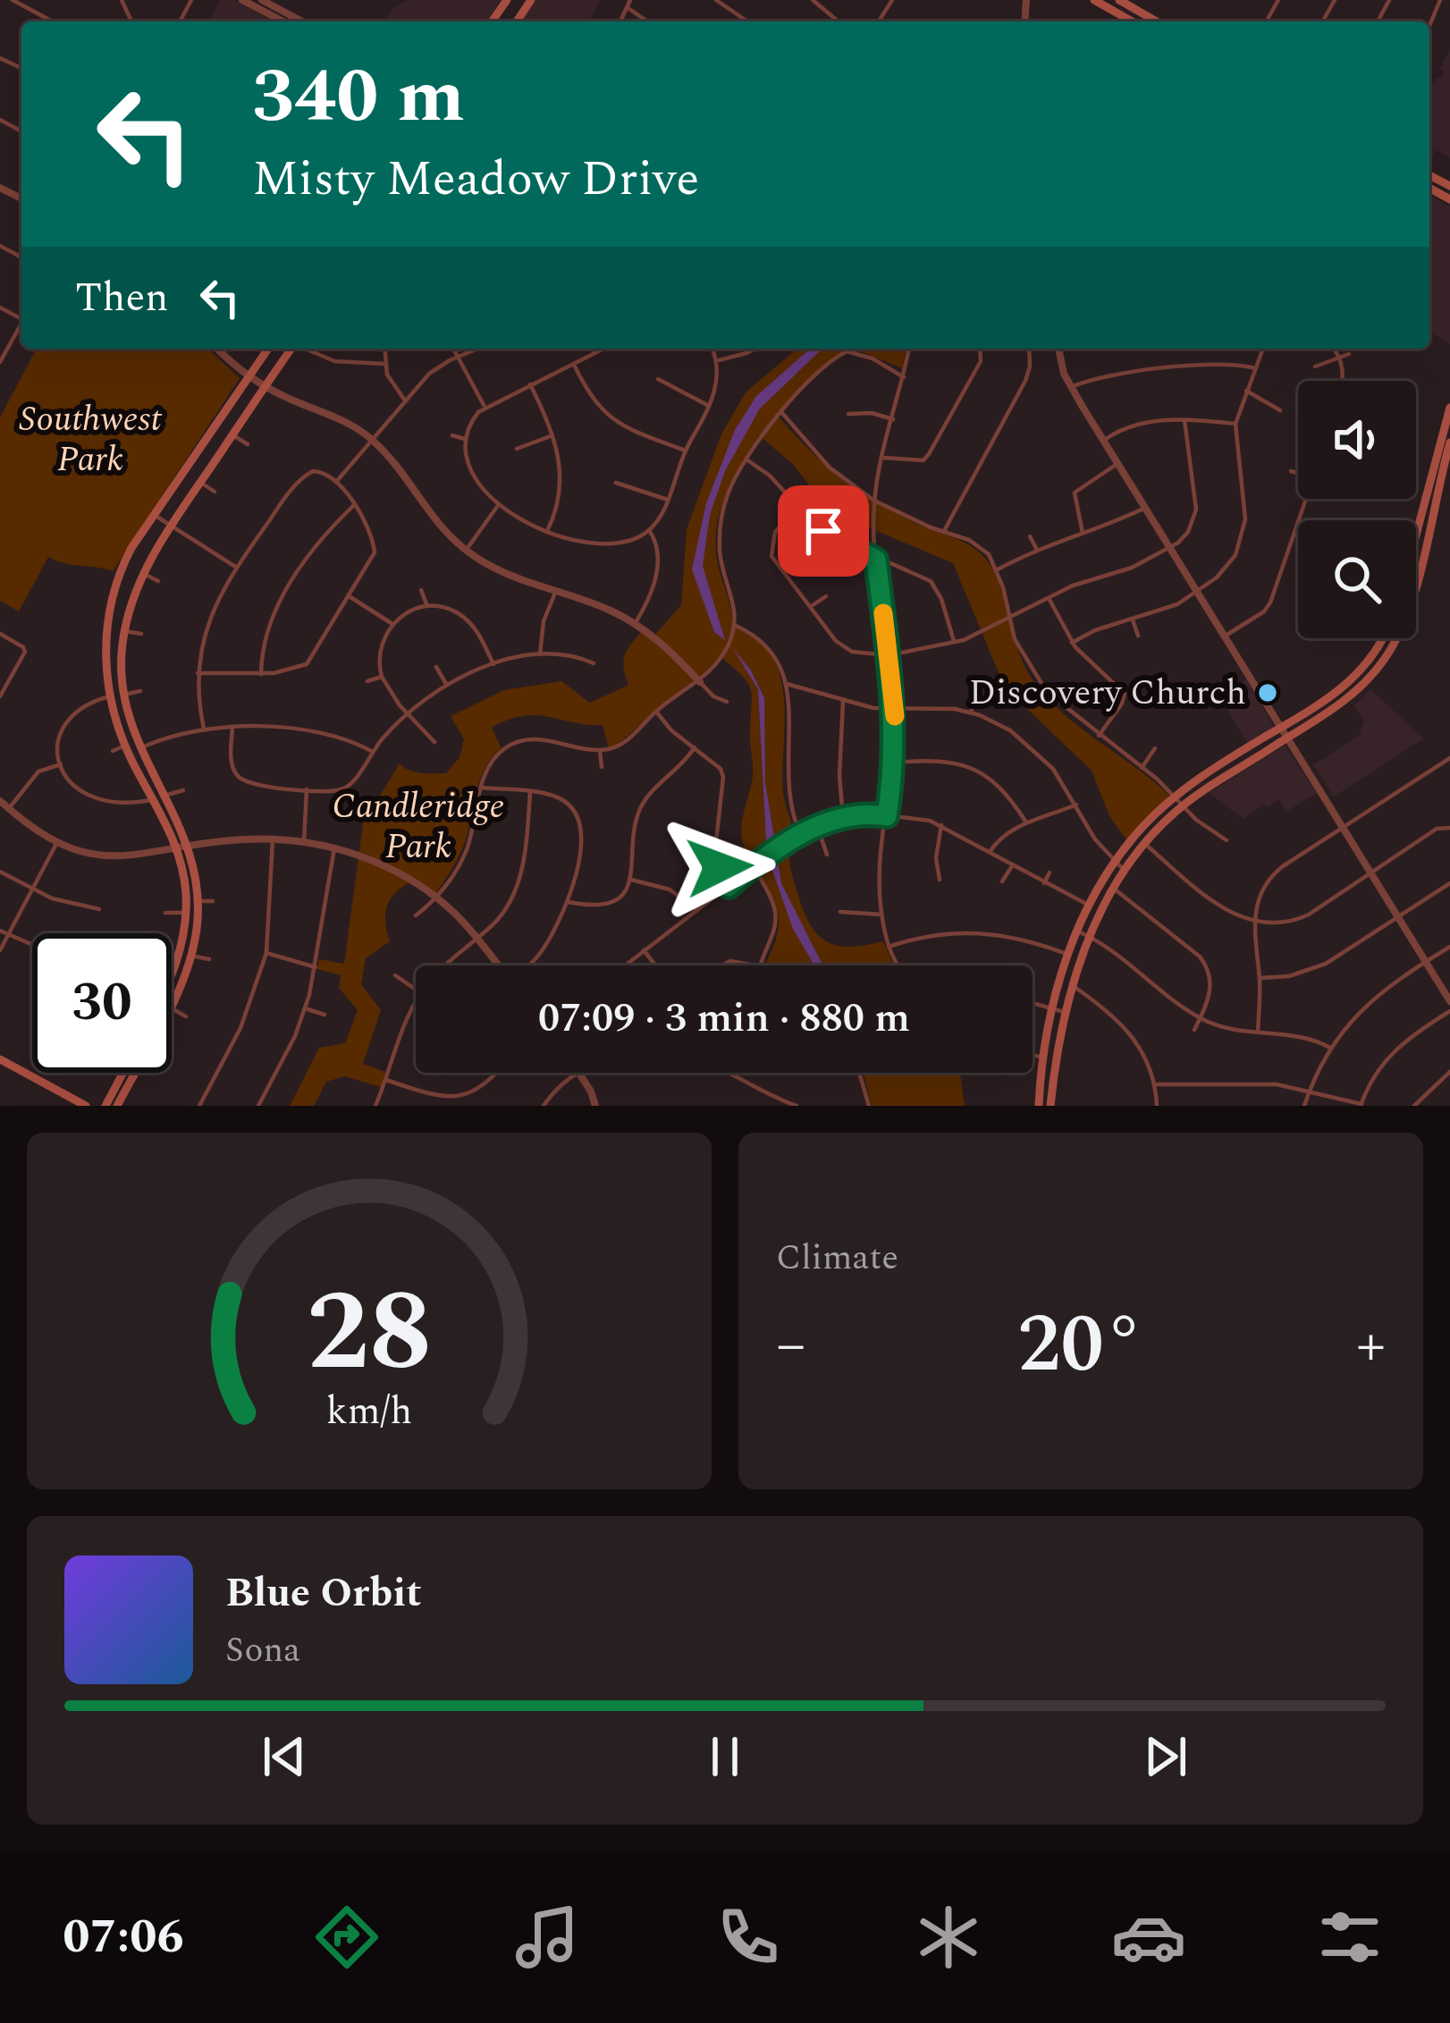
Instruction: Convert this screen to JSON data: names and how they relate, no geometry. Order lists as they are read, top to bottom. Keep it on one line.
{"parks":["Southwest Park","Candleridge Park"],"places":["Discovery Church"],"page":{"turn":["340 m","Misty Meadow Drive"],"then":"Then","limit":"30","trip":"07:09 · 3 min · 880 m","tile":"Climate","heat":["−","20°","+"],"song":["Blue Orbit","Sona"],"tabs":"07:06","gauge":["28","km/h"]}}
